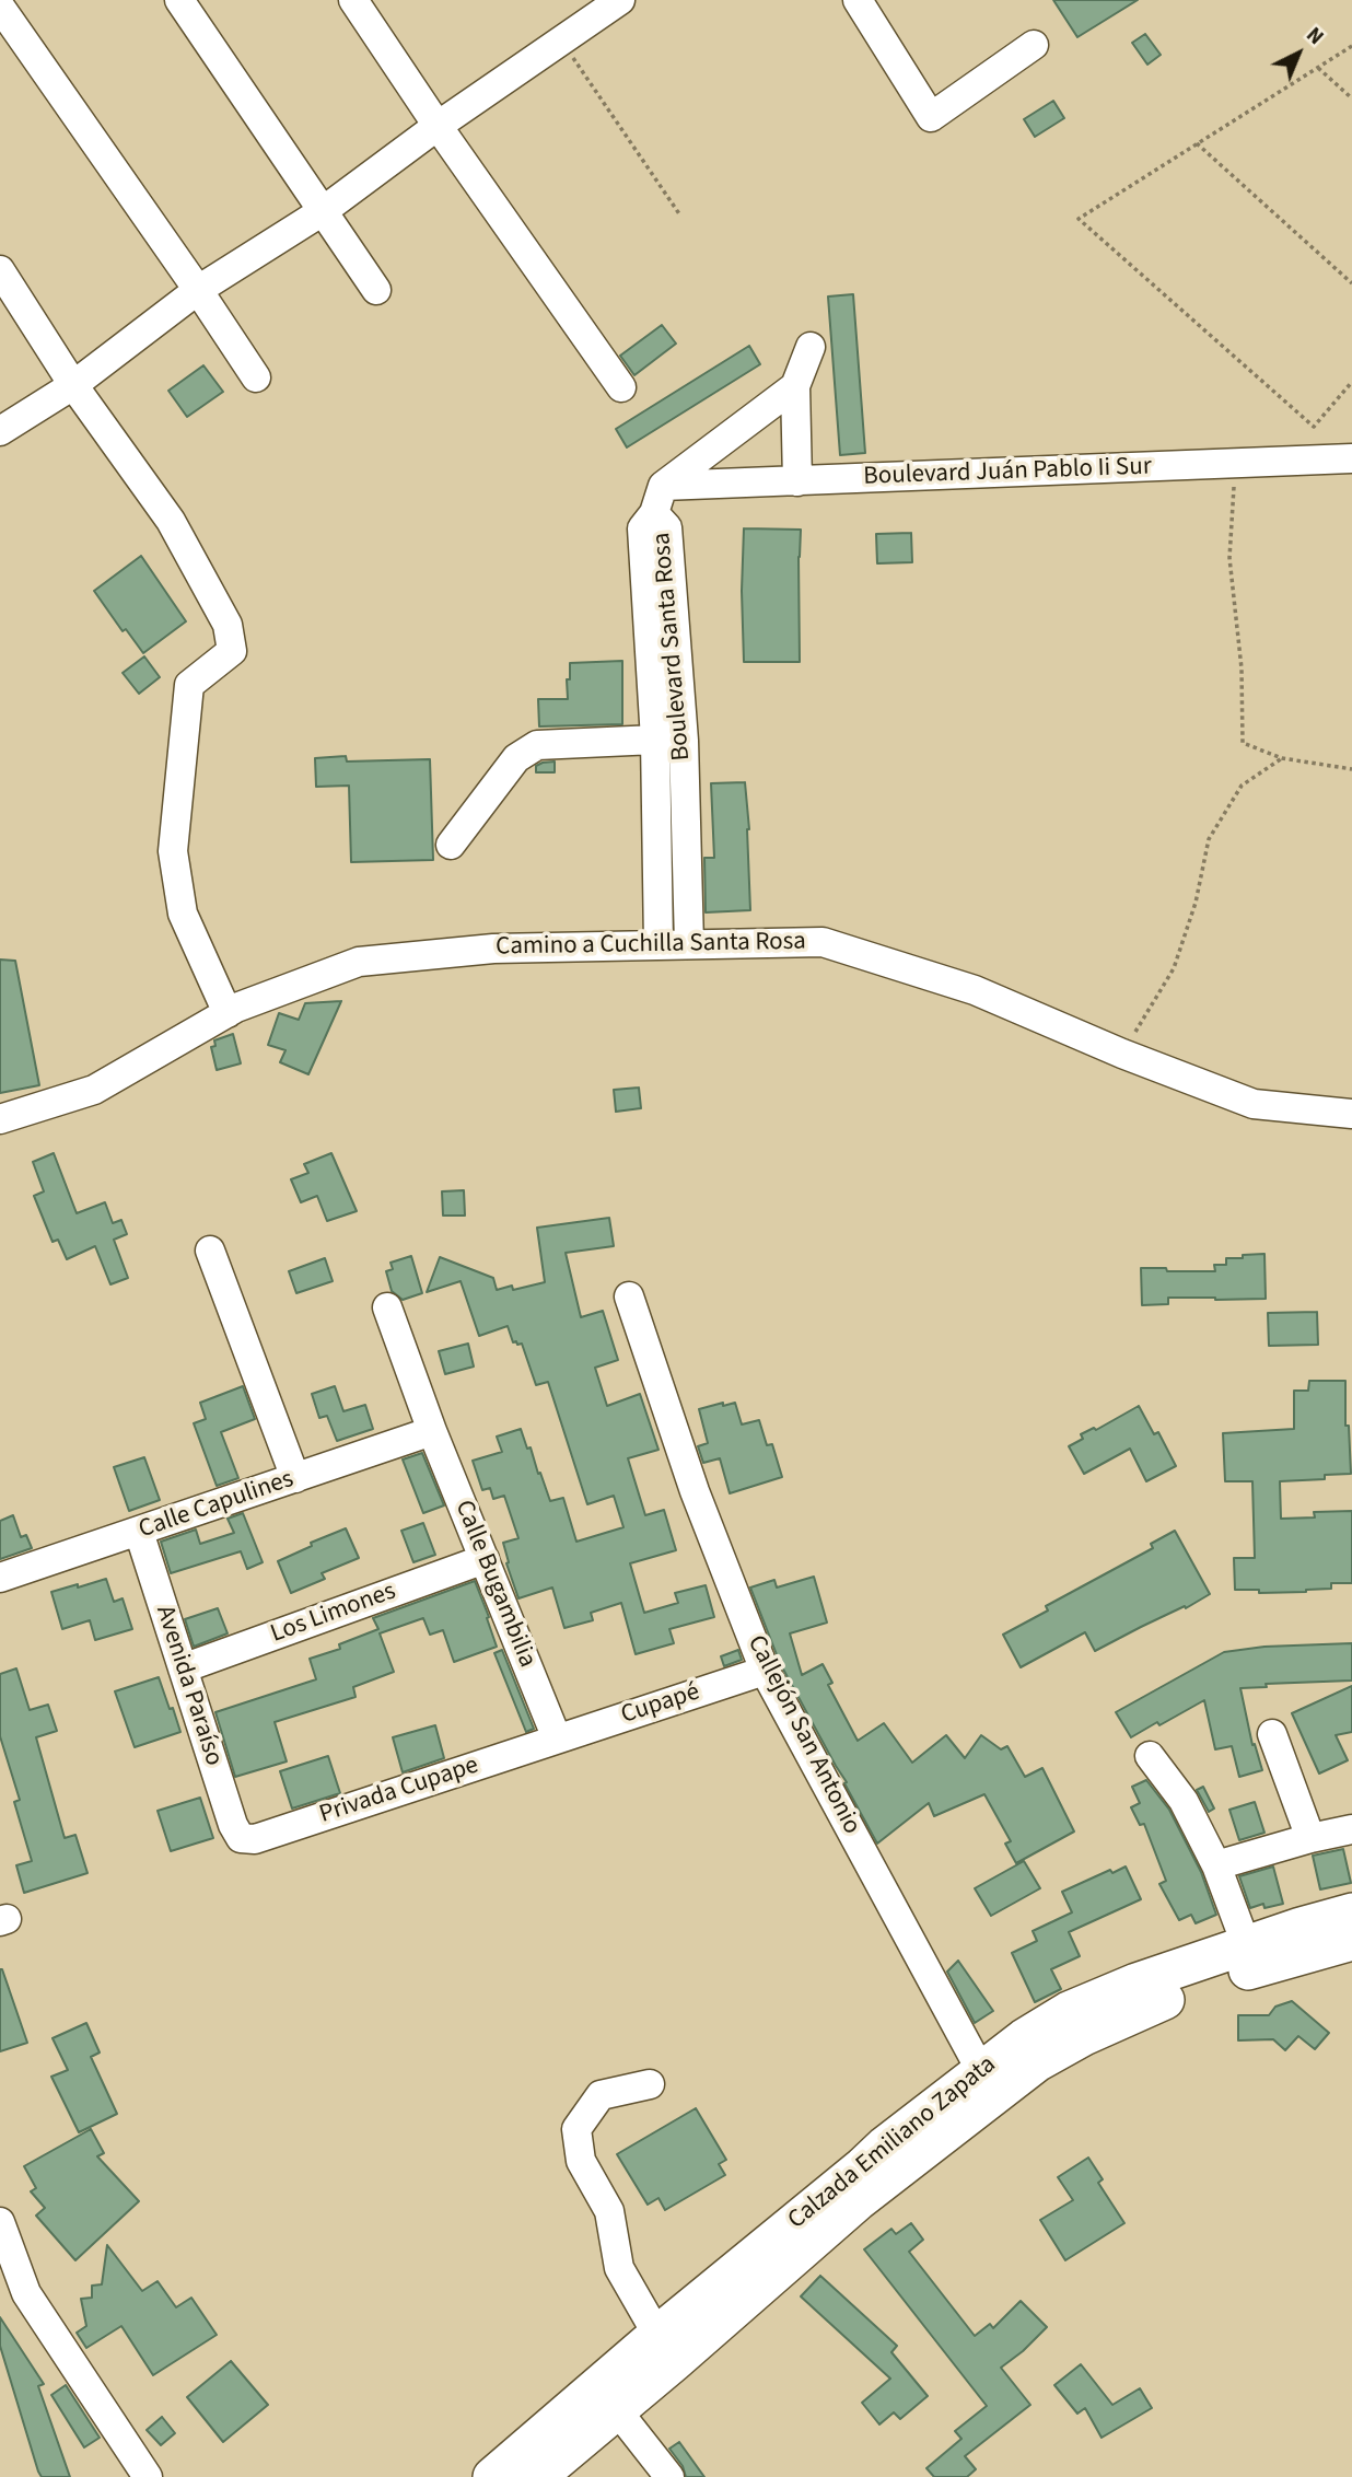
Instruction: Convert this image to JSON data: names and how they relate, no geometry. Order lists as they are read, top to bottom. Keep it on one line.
{"streets":{"main road":["Calzada Emiliano Zapata"],"street":["Boulevard Juán Pablo Ii Sur","Boulevard Santa Rosa","Camino a Cuchilla Santa Rosa","Calle Capulines","Calle Bugambilia","Los Limones","Avenida Paraíso","Cupapé","Callejón San Antonio","Privada Cupape"]},"crossings":[["Boulevard Juán Pablo Ii Sur","Boulevard Santa Rosa"],["Boulevard Santa Rosa","Camino a Cuchilla Santa Rosa"],["Calle Capulines","Calle Bugambilia"],["Calle Capulines","Avenida Paraíso"],["Calle Bugambilia","Los Limones"],["Calle Bugambilia","Cupapé"],["Calle Bugambilia","Privada Cupape"],["Los Limones","Avenida Paraíso"],["Avenida Paraíso","Privada Cupape"],["Cupapé","Callejón San Antonio"],["Cupapé","Privada Cupape"],["Callejón San Antonio","Calzada Emiliano Zapata"]],"north":"top right"}
